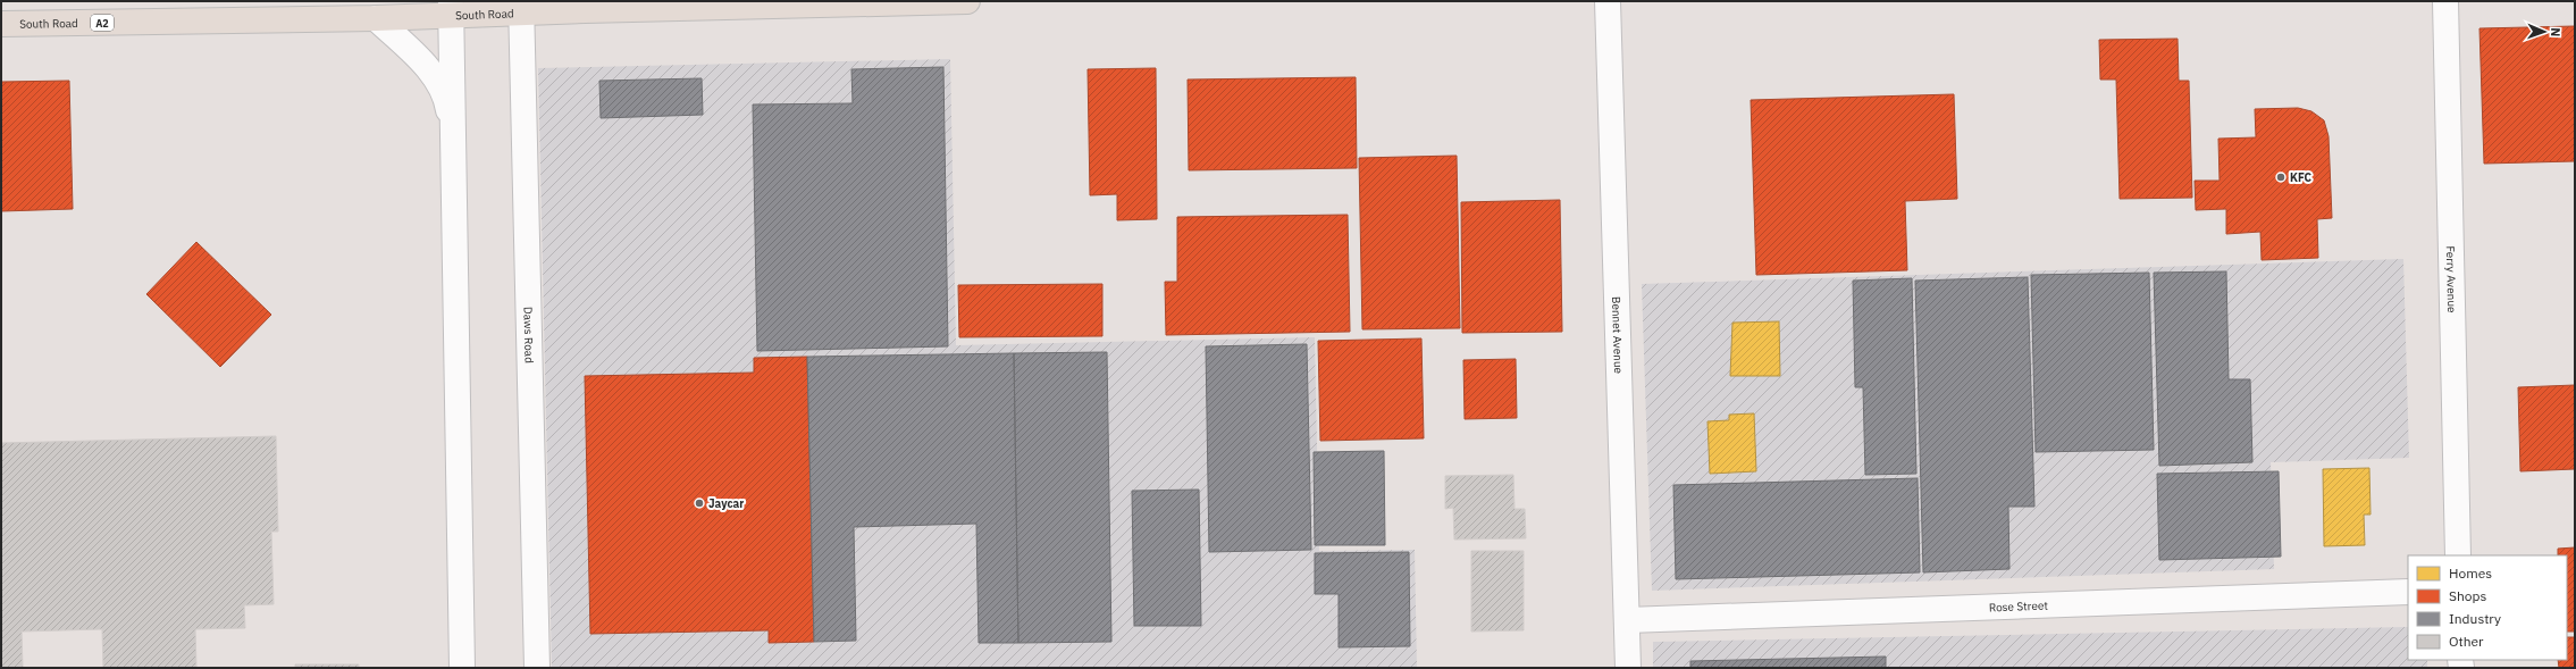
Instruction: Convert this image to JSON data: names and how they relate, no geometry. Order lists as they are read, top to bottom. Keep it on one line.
{"streets":{"highway":["South Road","A2"],"street":["Ferry Avenue","Daws Road","Bennet Avenue","Rose Street"]},"crossings":[["South Road","Daws Road"],["Bennet Avenue","Rose Street"]],"places":["KFC","Jaycar"],"legend":["Homes","Shops","Industry","Other"],"north":"right"}
